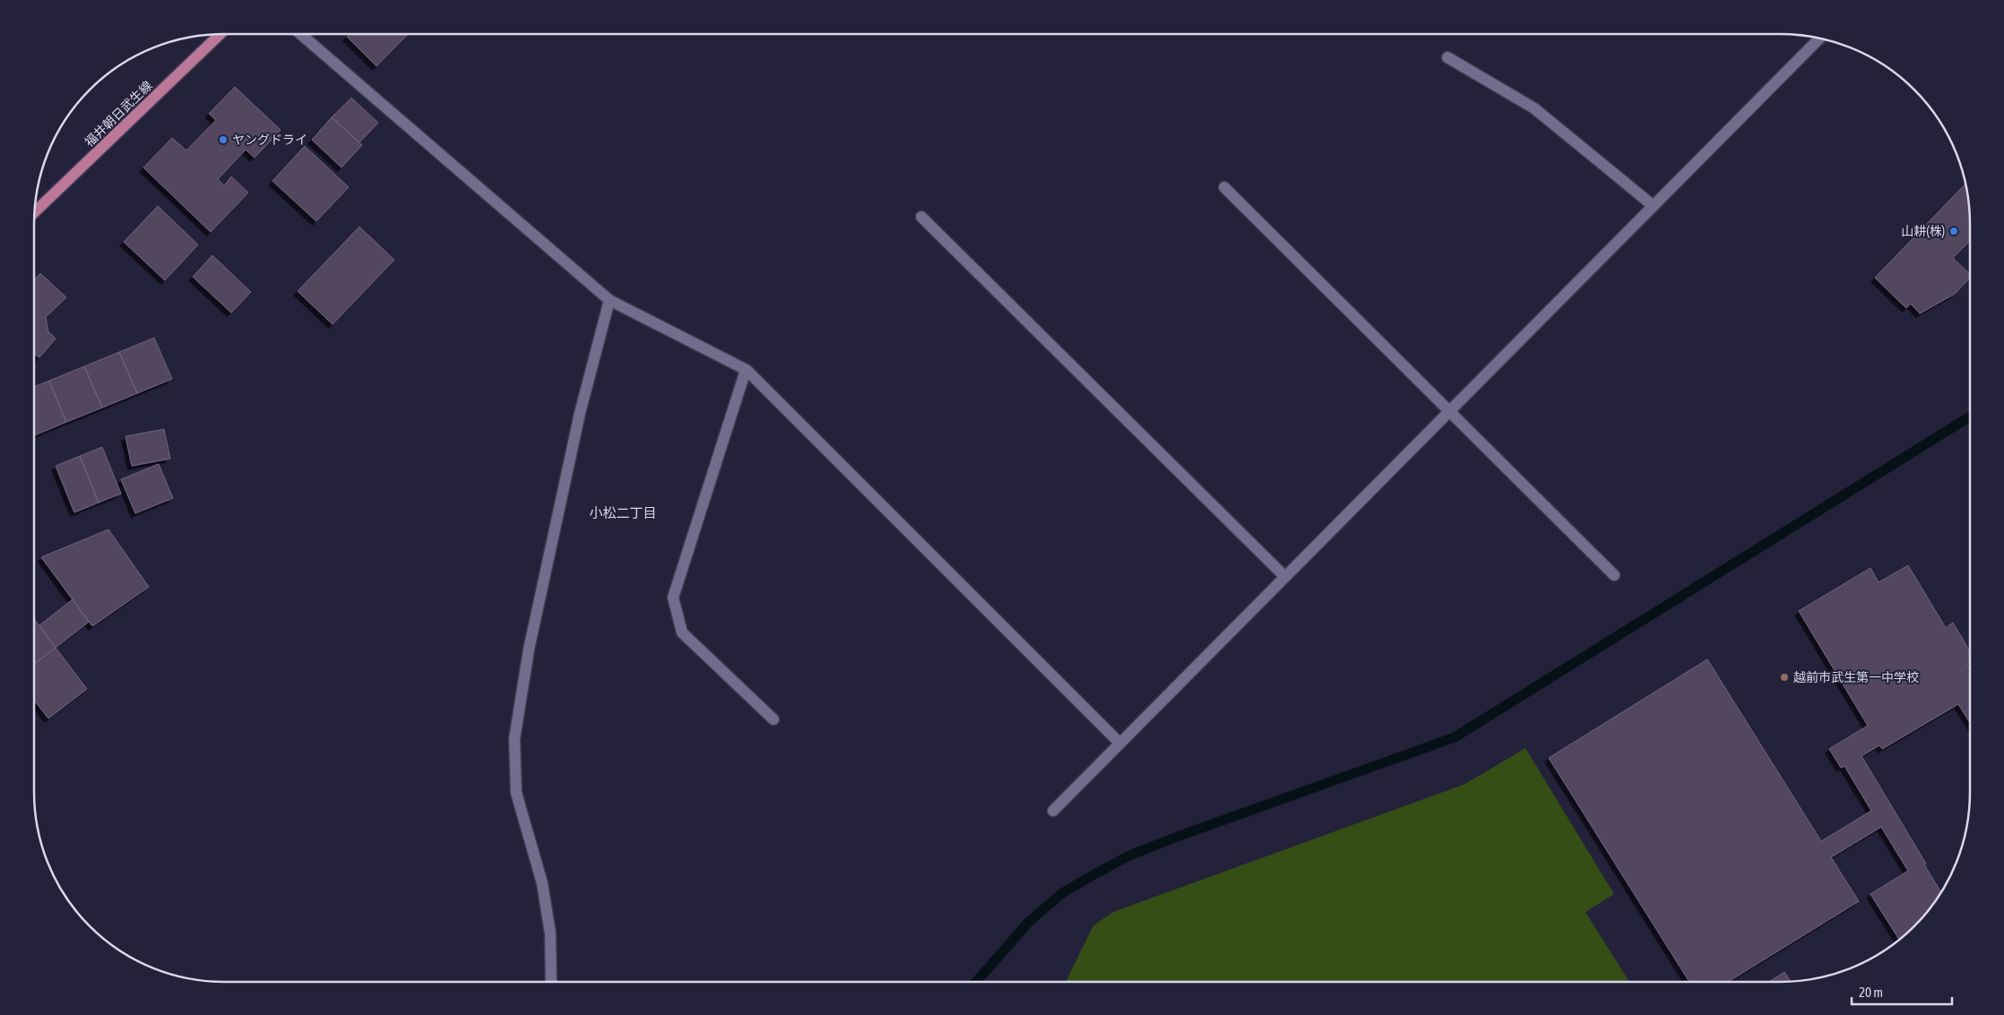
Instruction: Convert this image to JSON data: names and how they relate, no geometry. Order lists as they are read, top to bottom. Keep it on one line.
{"streets":{"main road":["福井朝日武生線"]},"districts":["小松二丁目"],"places":["ヤングドライ","山耕(株)","越前市武生第一中学校"],"scale_bar":"20 m"}
